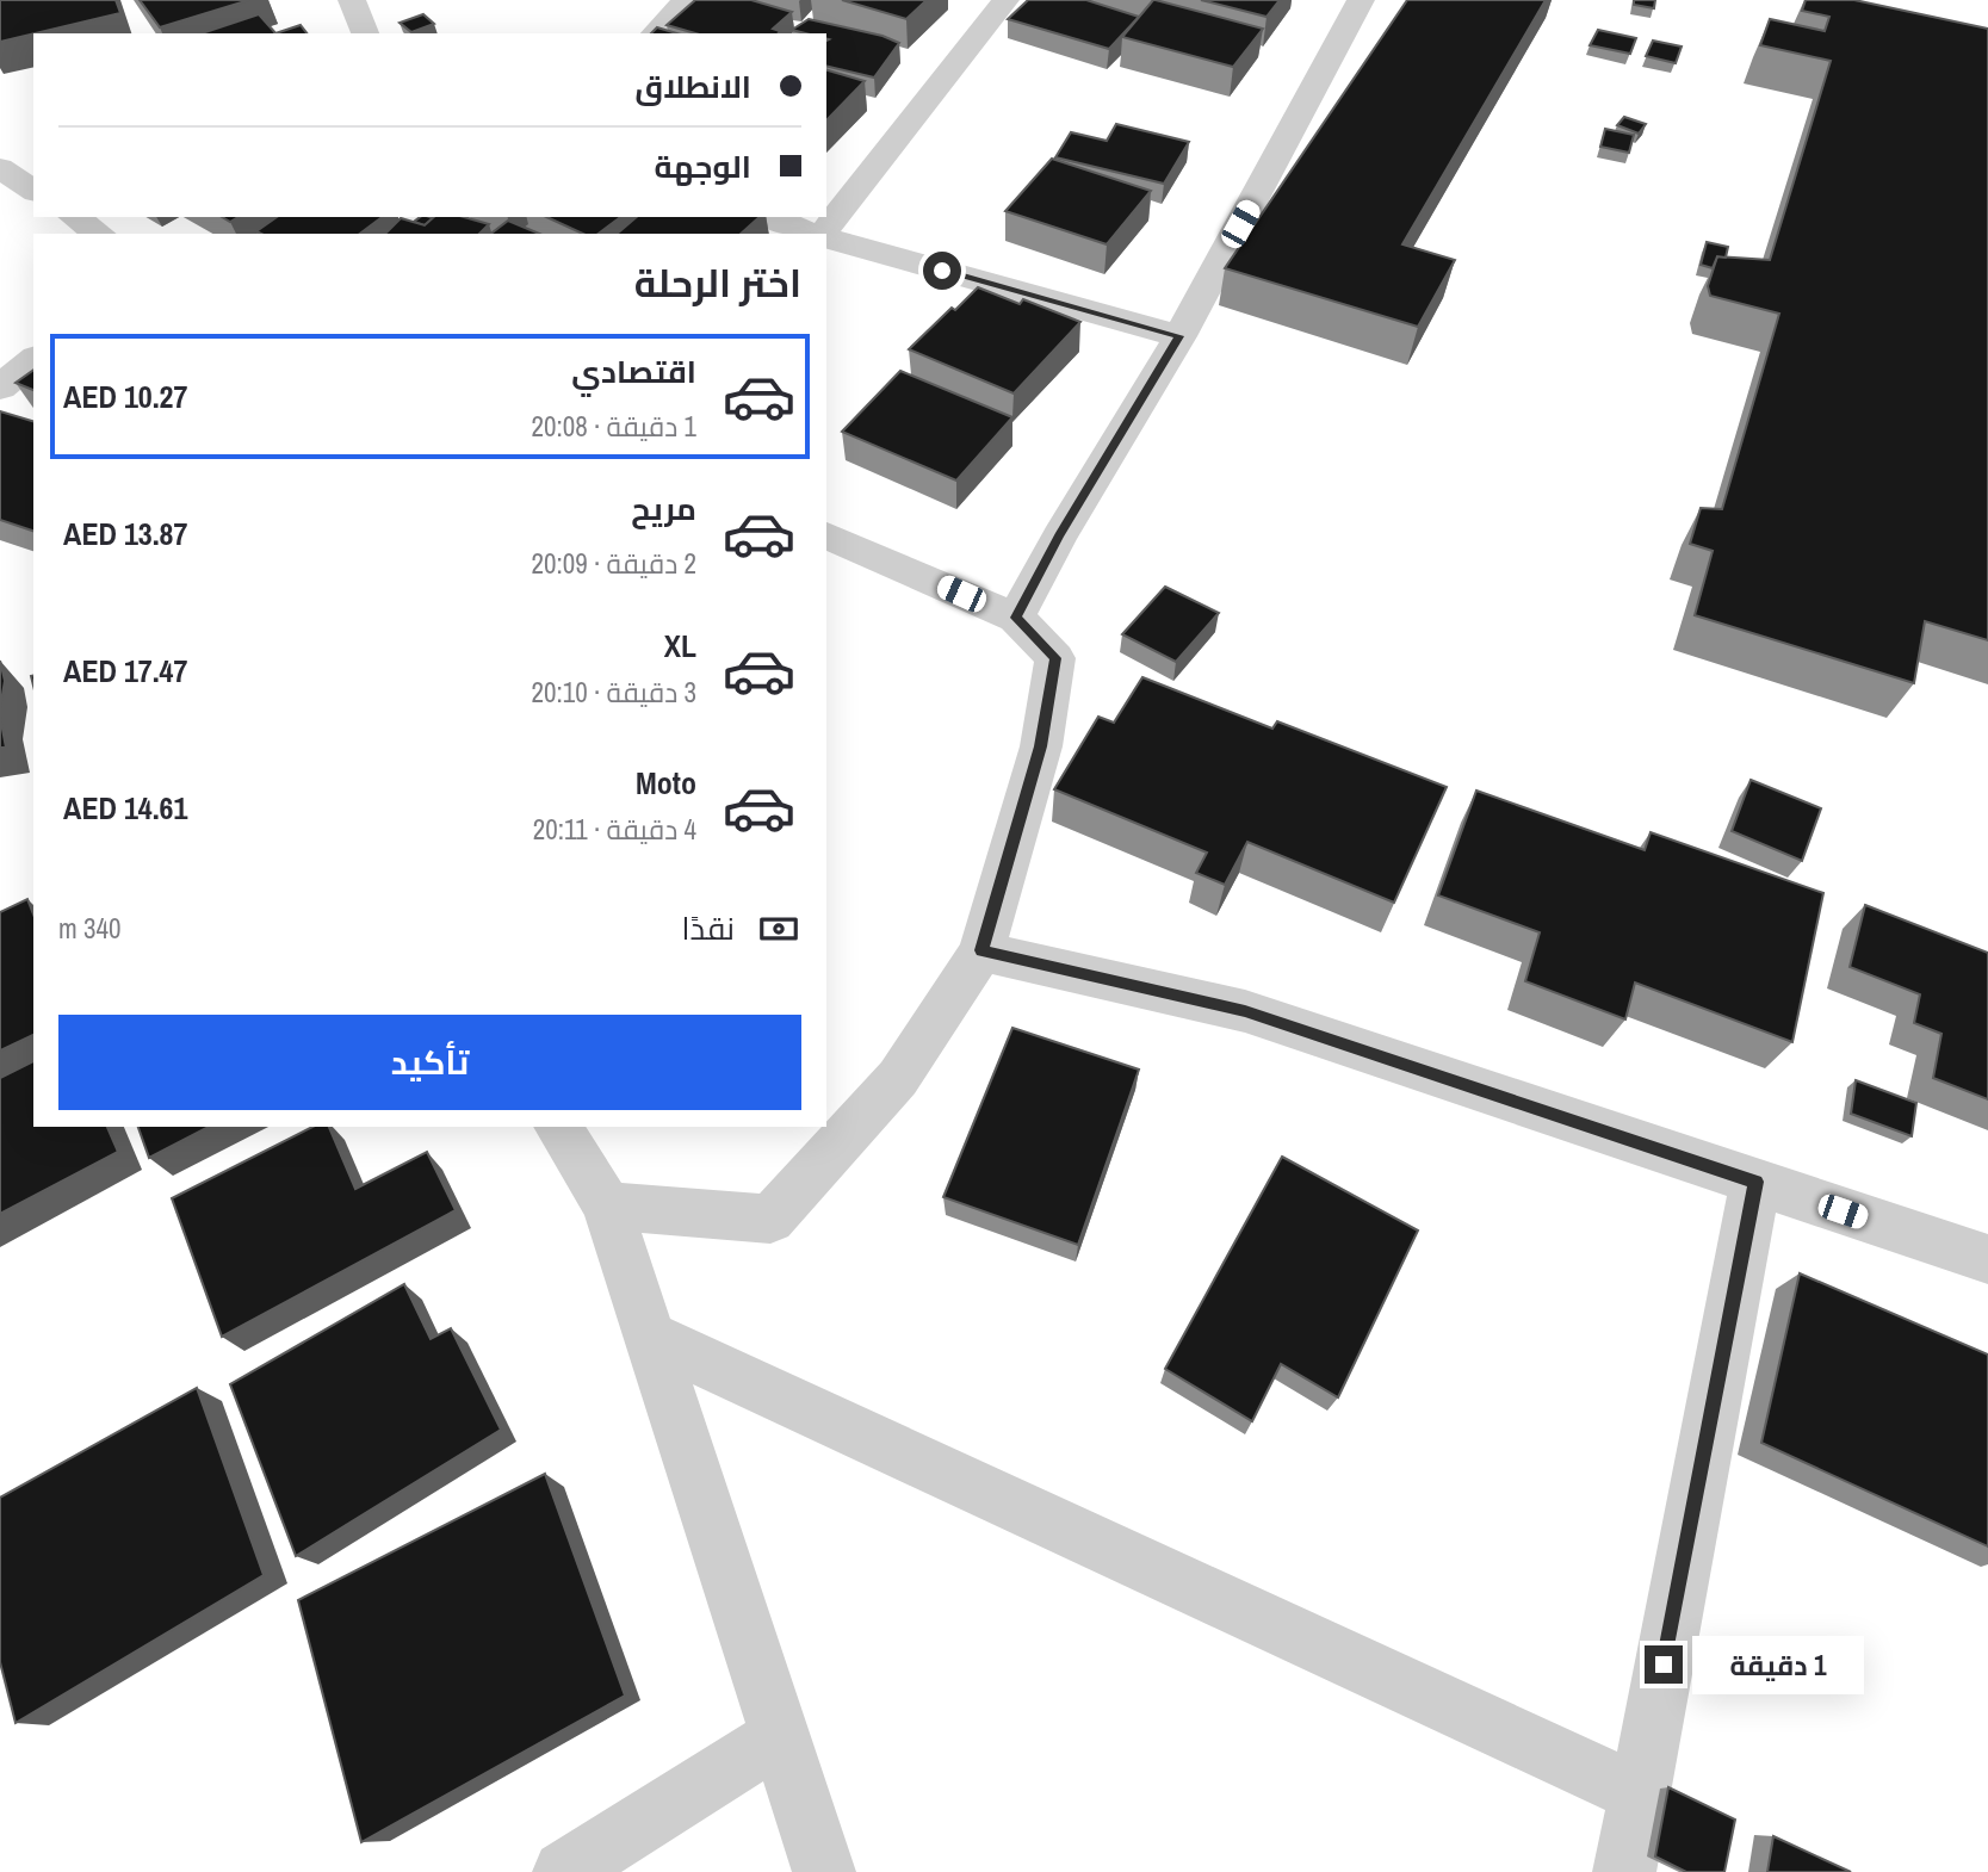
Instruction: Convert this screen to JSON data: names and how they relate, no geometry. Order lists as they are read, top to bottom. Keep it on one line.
{"page":{"banner":["الانطلاق","الوجهة"],"heading":"اختر الرحلة","list":[{"name":"اقتصادي","note":"1 دقيقة · 20:08","value":"AED 10.27"},{"name":"مريح","note":"2 دقيقة · 20:09","value":"AED 13.87"},{"name":"XL","note":"3 دقيقة · 20:10","value":"AED 17.47"},{"name":"Moto","note":"4 دقيقة · 20:11","value":"AED 14.61"}],"pay":["نقدًا","340 m"],"buttons":"تأكيد","bubble":"1 دقيقة"}}
